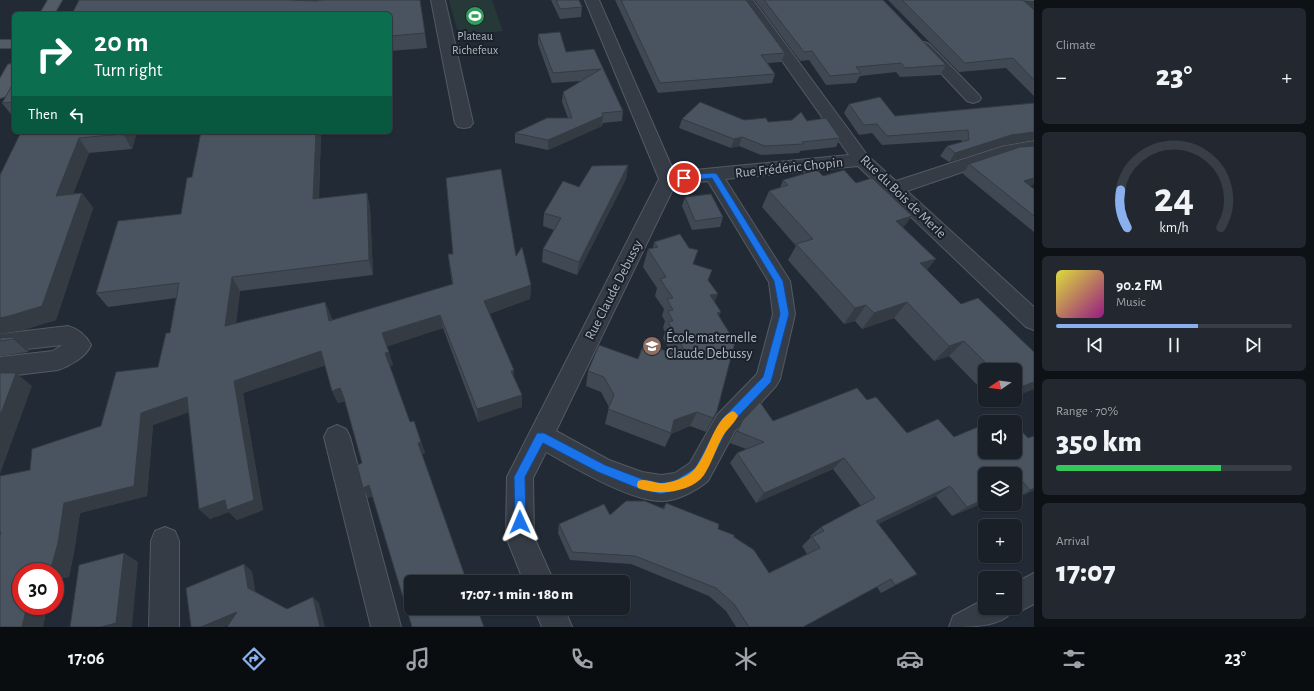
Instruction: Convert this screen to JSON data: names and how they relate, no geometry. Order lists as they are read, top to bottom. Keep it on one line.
{"streets":{"street":["Rue Frédéric Chopin","Rue du Bois de Merle","Rue Claude Debussy"]},"crossings":[["Rue Frédéric Chopin","Rue du Bois de Merle"],["Rue Frédéric Chopin","Rue Claude Debussy"]],"places":{"sports":["Plateau Richefeux"],"school or university":["École maternelle Claude Debussy"]},"north":"left","page":{"tile":["Climate",["Range · 70%","350 km"],["Arrival","17:07"]],"turn":["20 m","Turn right"],"heat":["−","23°","+"],"then":"Then","song":["90.2 FM","Music"],"map_buttons":["+","−"],"limit":"30","trip":"17:07 · 1 min · 180 m","tabs":["17:06","23°"],"gauge":["24","km/h"]}}
